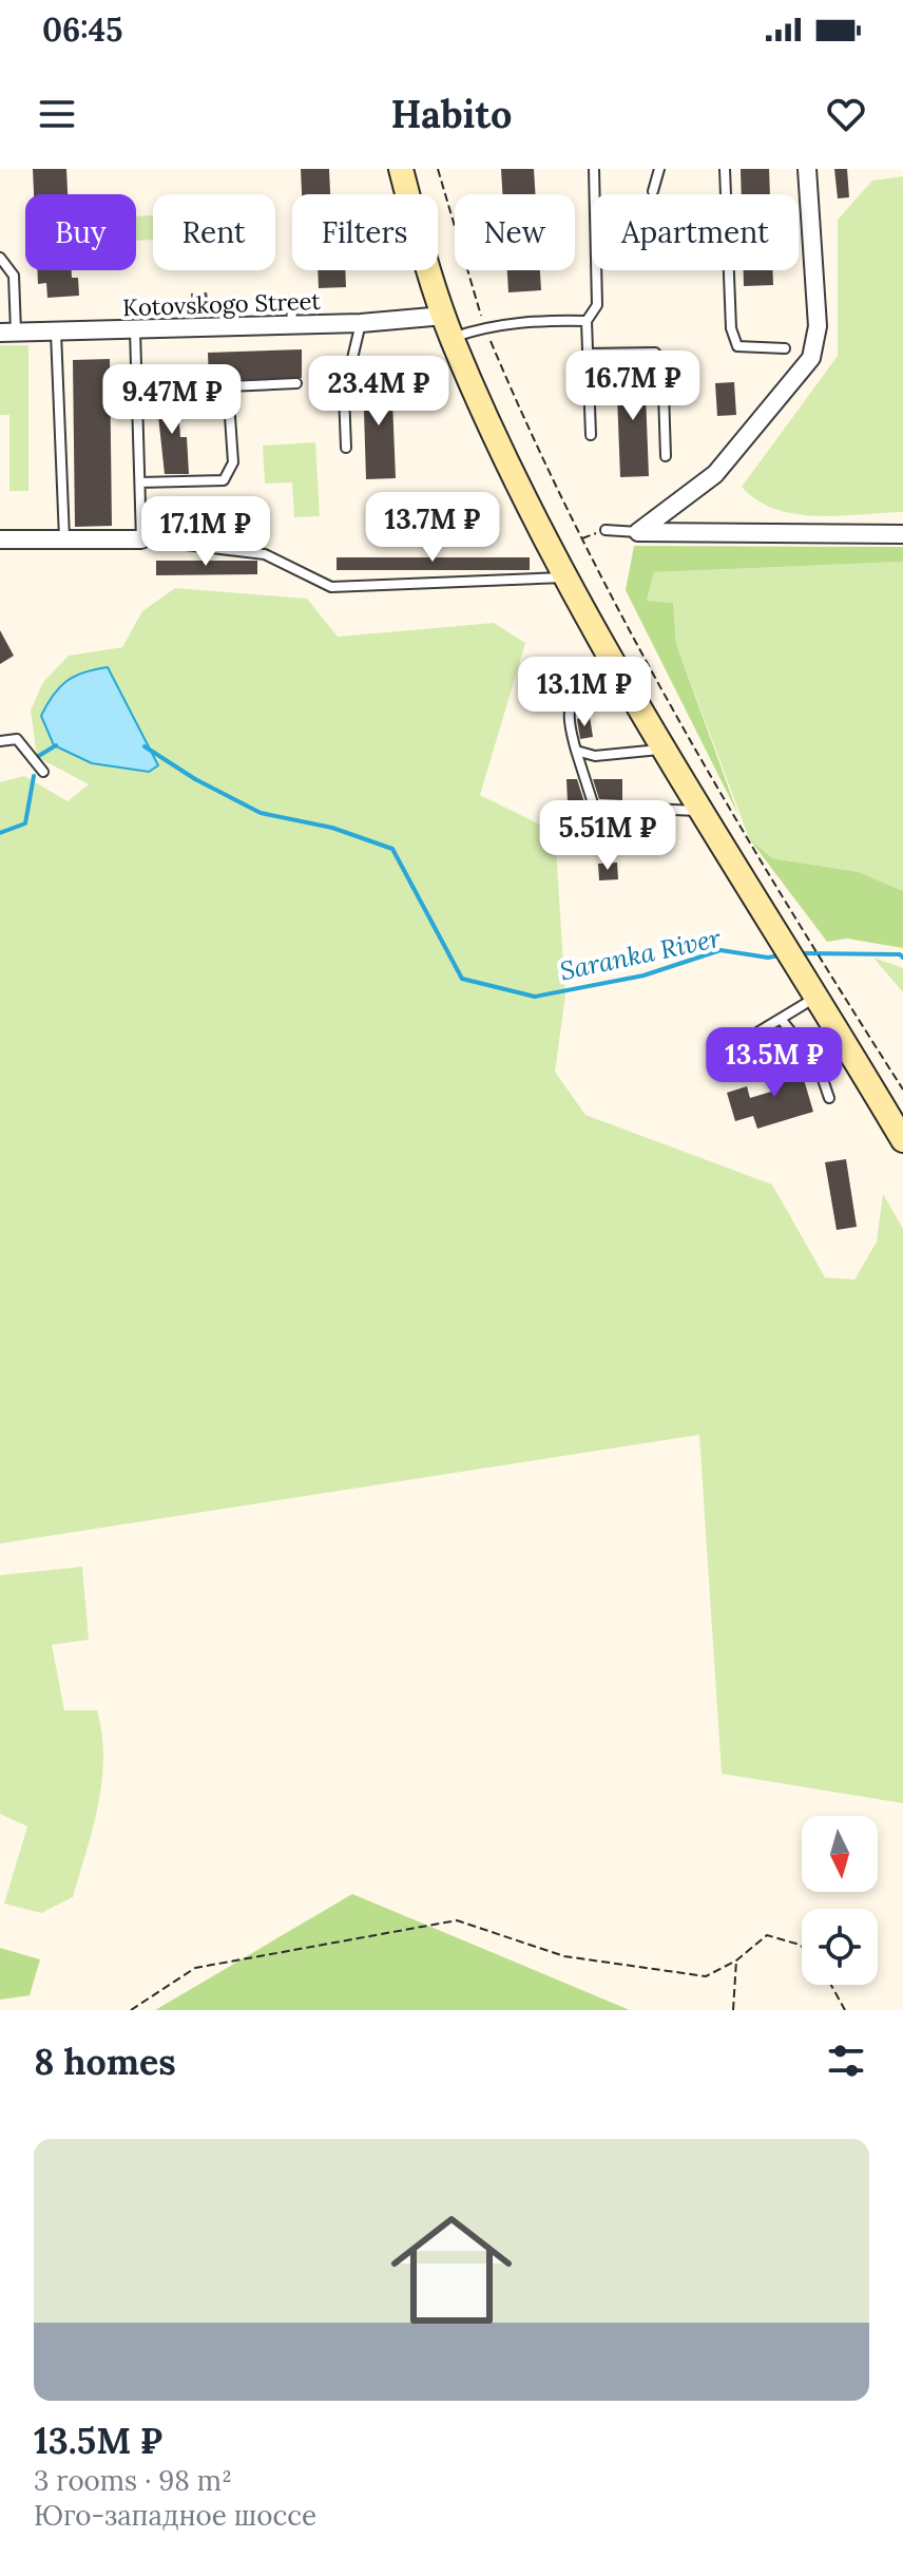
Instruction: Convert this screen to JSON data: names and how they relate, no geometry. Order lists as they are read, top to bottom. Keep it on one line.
{"streets":{"street":["Kotovskogo Street"]},"water":["Saranka River"],"north":"bottom","page":{"status":"06:45","header":"Habito","chip":["Buy","Rent","Filters","New","Apartment"],"price":["16.7M ₽","23.4M ₽","9.47M ₽","13.7M ₽","17.1M ₽","13.1M ₽","5.51M ₽","13.5M ₽"],"heading":"8 homes","list":[{"name":"13.5M ₽","note":"3 rooms · 98 m² · Юго-западное шоссе"}]}}
